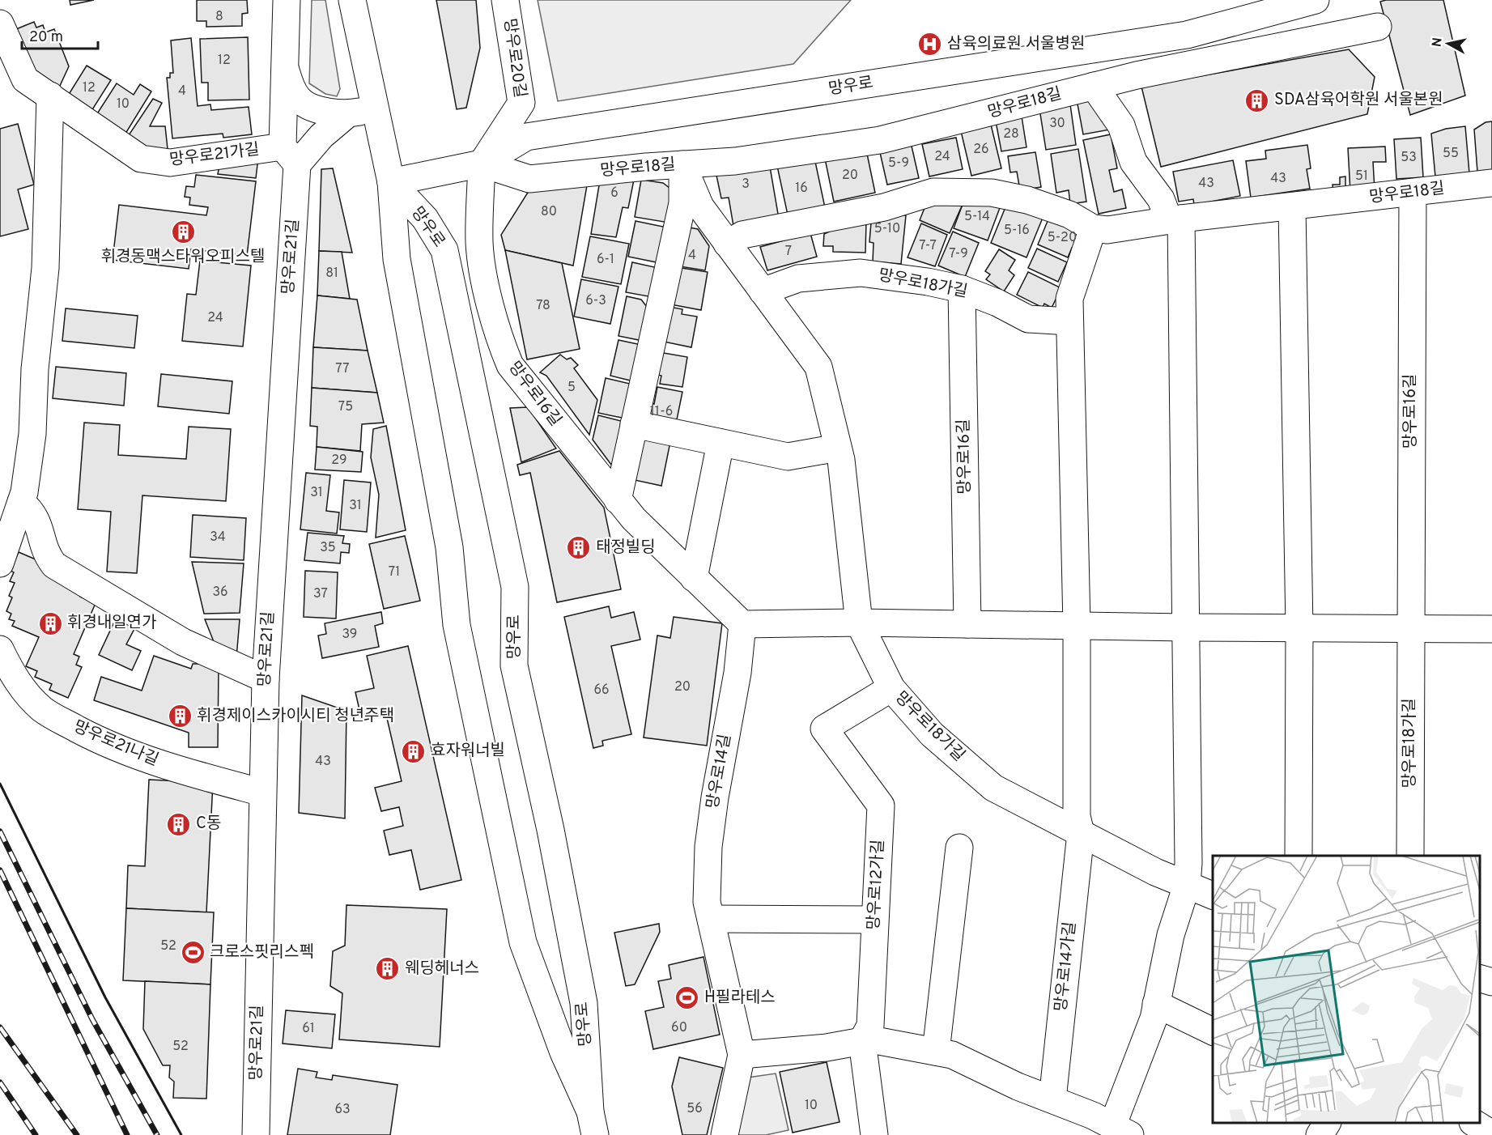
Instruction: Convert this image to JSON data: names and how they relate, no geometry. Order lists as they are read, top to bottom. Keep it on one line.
{"streets":{"street":["망우로20길","망우로","망우로18길","망우로21가길","망우로21길","망우로18가길","망우로16길","망우로21나길","망우로14길","망우로12가길","망우로14가길"]},"crossings":[["망우로20길","망우로"],["망우로20길","망우로18길"],["망우로20길","망우로16길"],["망우로","망우로18길"],["망우로","망우로16길"],["망우로18길","망우로18가길"],["망우로18길","망우로16길"],["망우로21가길","망우로21길"],["망우로21길","망우로21나길"],["망우로18가길","망우로16길"],["망우로18가길","망우로12가길"],["망우로18가길","망우로14가길"],["망우로16길","망우로14길"]],"places":{"hospital":["삼육의료원 서울병원"],"building":["SDA삼육어학원 서울본원","휘경동맥스타워오피스텔","태정빌딩","휘경내일연가","휘경제이스카이시티 청년주택","효자워너빌","C동","웨딩헤너스"],"sports":["크로스핏리스펙","H필라테스"]},"house_numbers":["8","12","12","4","10","30","28","26","55","24","53","5-9","20","51","43","43","3","16","6","80","5-14","5-10","5-16","5-20","7-7","7","7-9","4","6-1","81","6-3","78","24","77","5","75","11-6","29","31","31","34","35","71","36","37","39","20","66","43","52","60","61","52","10","56","63"],"scale_bar":"20 m","north":"left"}
